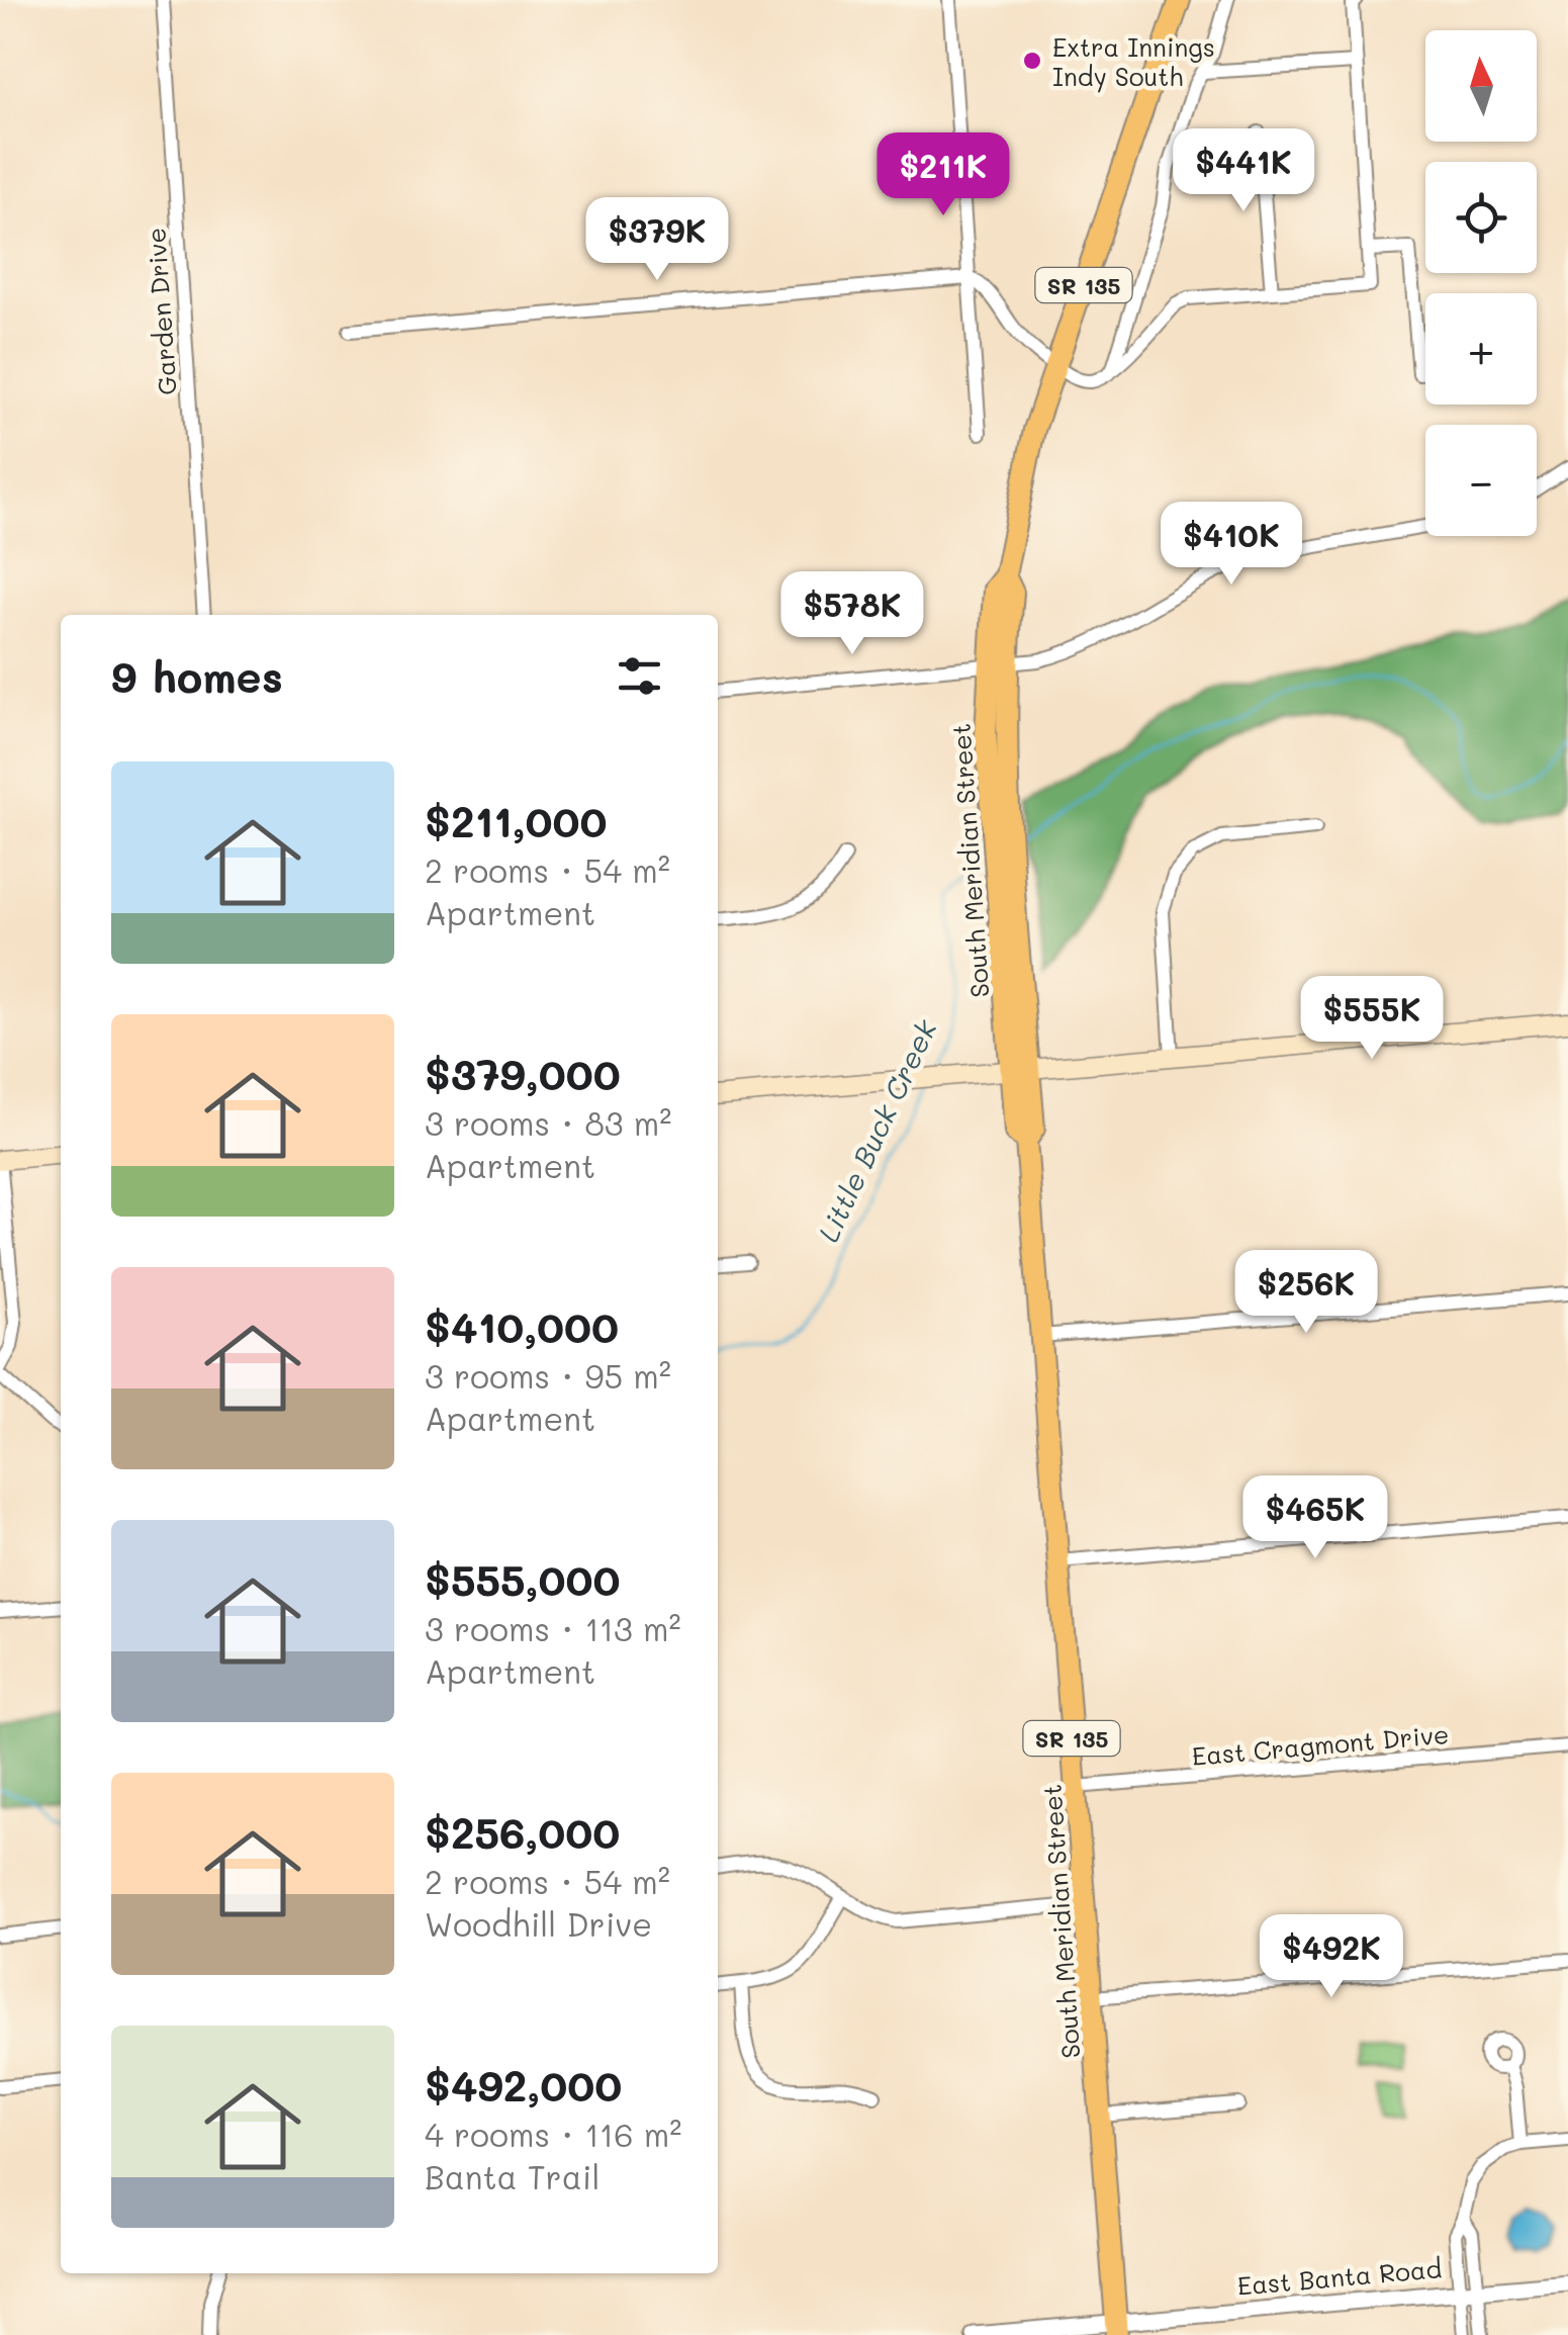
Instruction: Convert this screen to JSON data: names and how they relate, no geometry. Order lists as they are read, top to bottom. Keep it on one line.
{"streets":{"main road":["SR 135","South Meridian Street"],"street":["Garden Drive","East Cragmont Drive","East Banta Road"]},"crossings":[["South Meridian Street","East Cragmont Drive"],["South Meridian Street","East Banta Road"]],"water":["Little Buck Creek"],"places":["Extra Innings Indy South"],"north":"top","page":{"map_buttons":["+","−"],"price":["$441K","$211K","$379K","$410K","$578K","$555K","$256K","$465K","$492K"],"heading":"9 homes","list":[{"name":"$211,000","note":"2 rooms · 54 m² · Apartment"},{"name":"$379,000","note":"3 rooms · 83 m² · Apartment"},{"name":"$410,000","note":"3 rooms · 95 m² · Apartment"},{"name":"$555,000","note":"3 rooms · 113 m² · Apartment"},{"name":"$256,000","note":"2 rooms · 54 m² · Woodhill Drive"},{"name":"$492,000","note":"4 rooms · 116 m² · Banta Trail"}]}}
